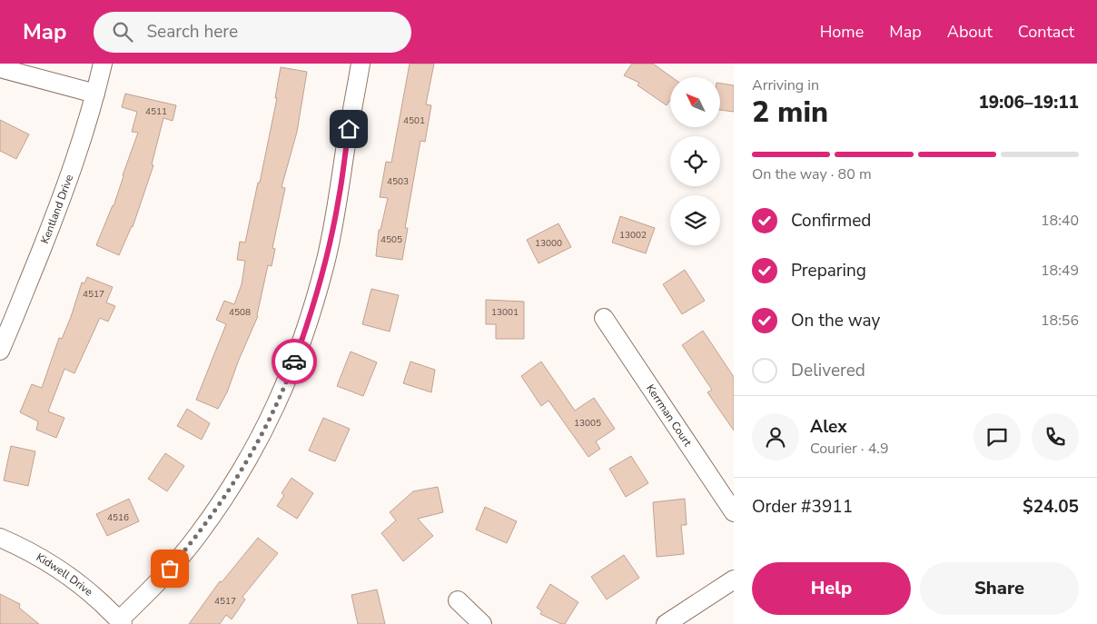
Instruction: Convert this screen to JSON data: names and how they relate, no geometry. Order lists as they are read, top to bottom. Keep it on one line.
{"streets":{"street":["Kentland Drive","Kerrman Court","Kidwell Drive"]},"house_numbers":["4511","4501","4503","13002","4505","13000","4517","4508","13001","13005","4516","4517"],"north":"top left","page":{"header":"Map","search":"Search here","nav":["Home","Map","About","Contact"],"heading":["2 min","Arriving in","19:06–19:11"],"panel":["Alex","Courier · 4.9","Order #3911","$24.05"],"bar":"On the way · 80 m","list":[["Confirmed","18:40"],["Preparing","18:49"],["On the way","18:56"],"Delivered"],"buttons":["Help","Share"]}}
